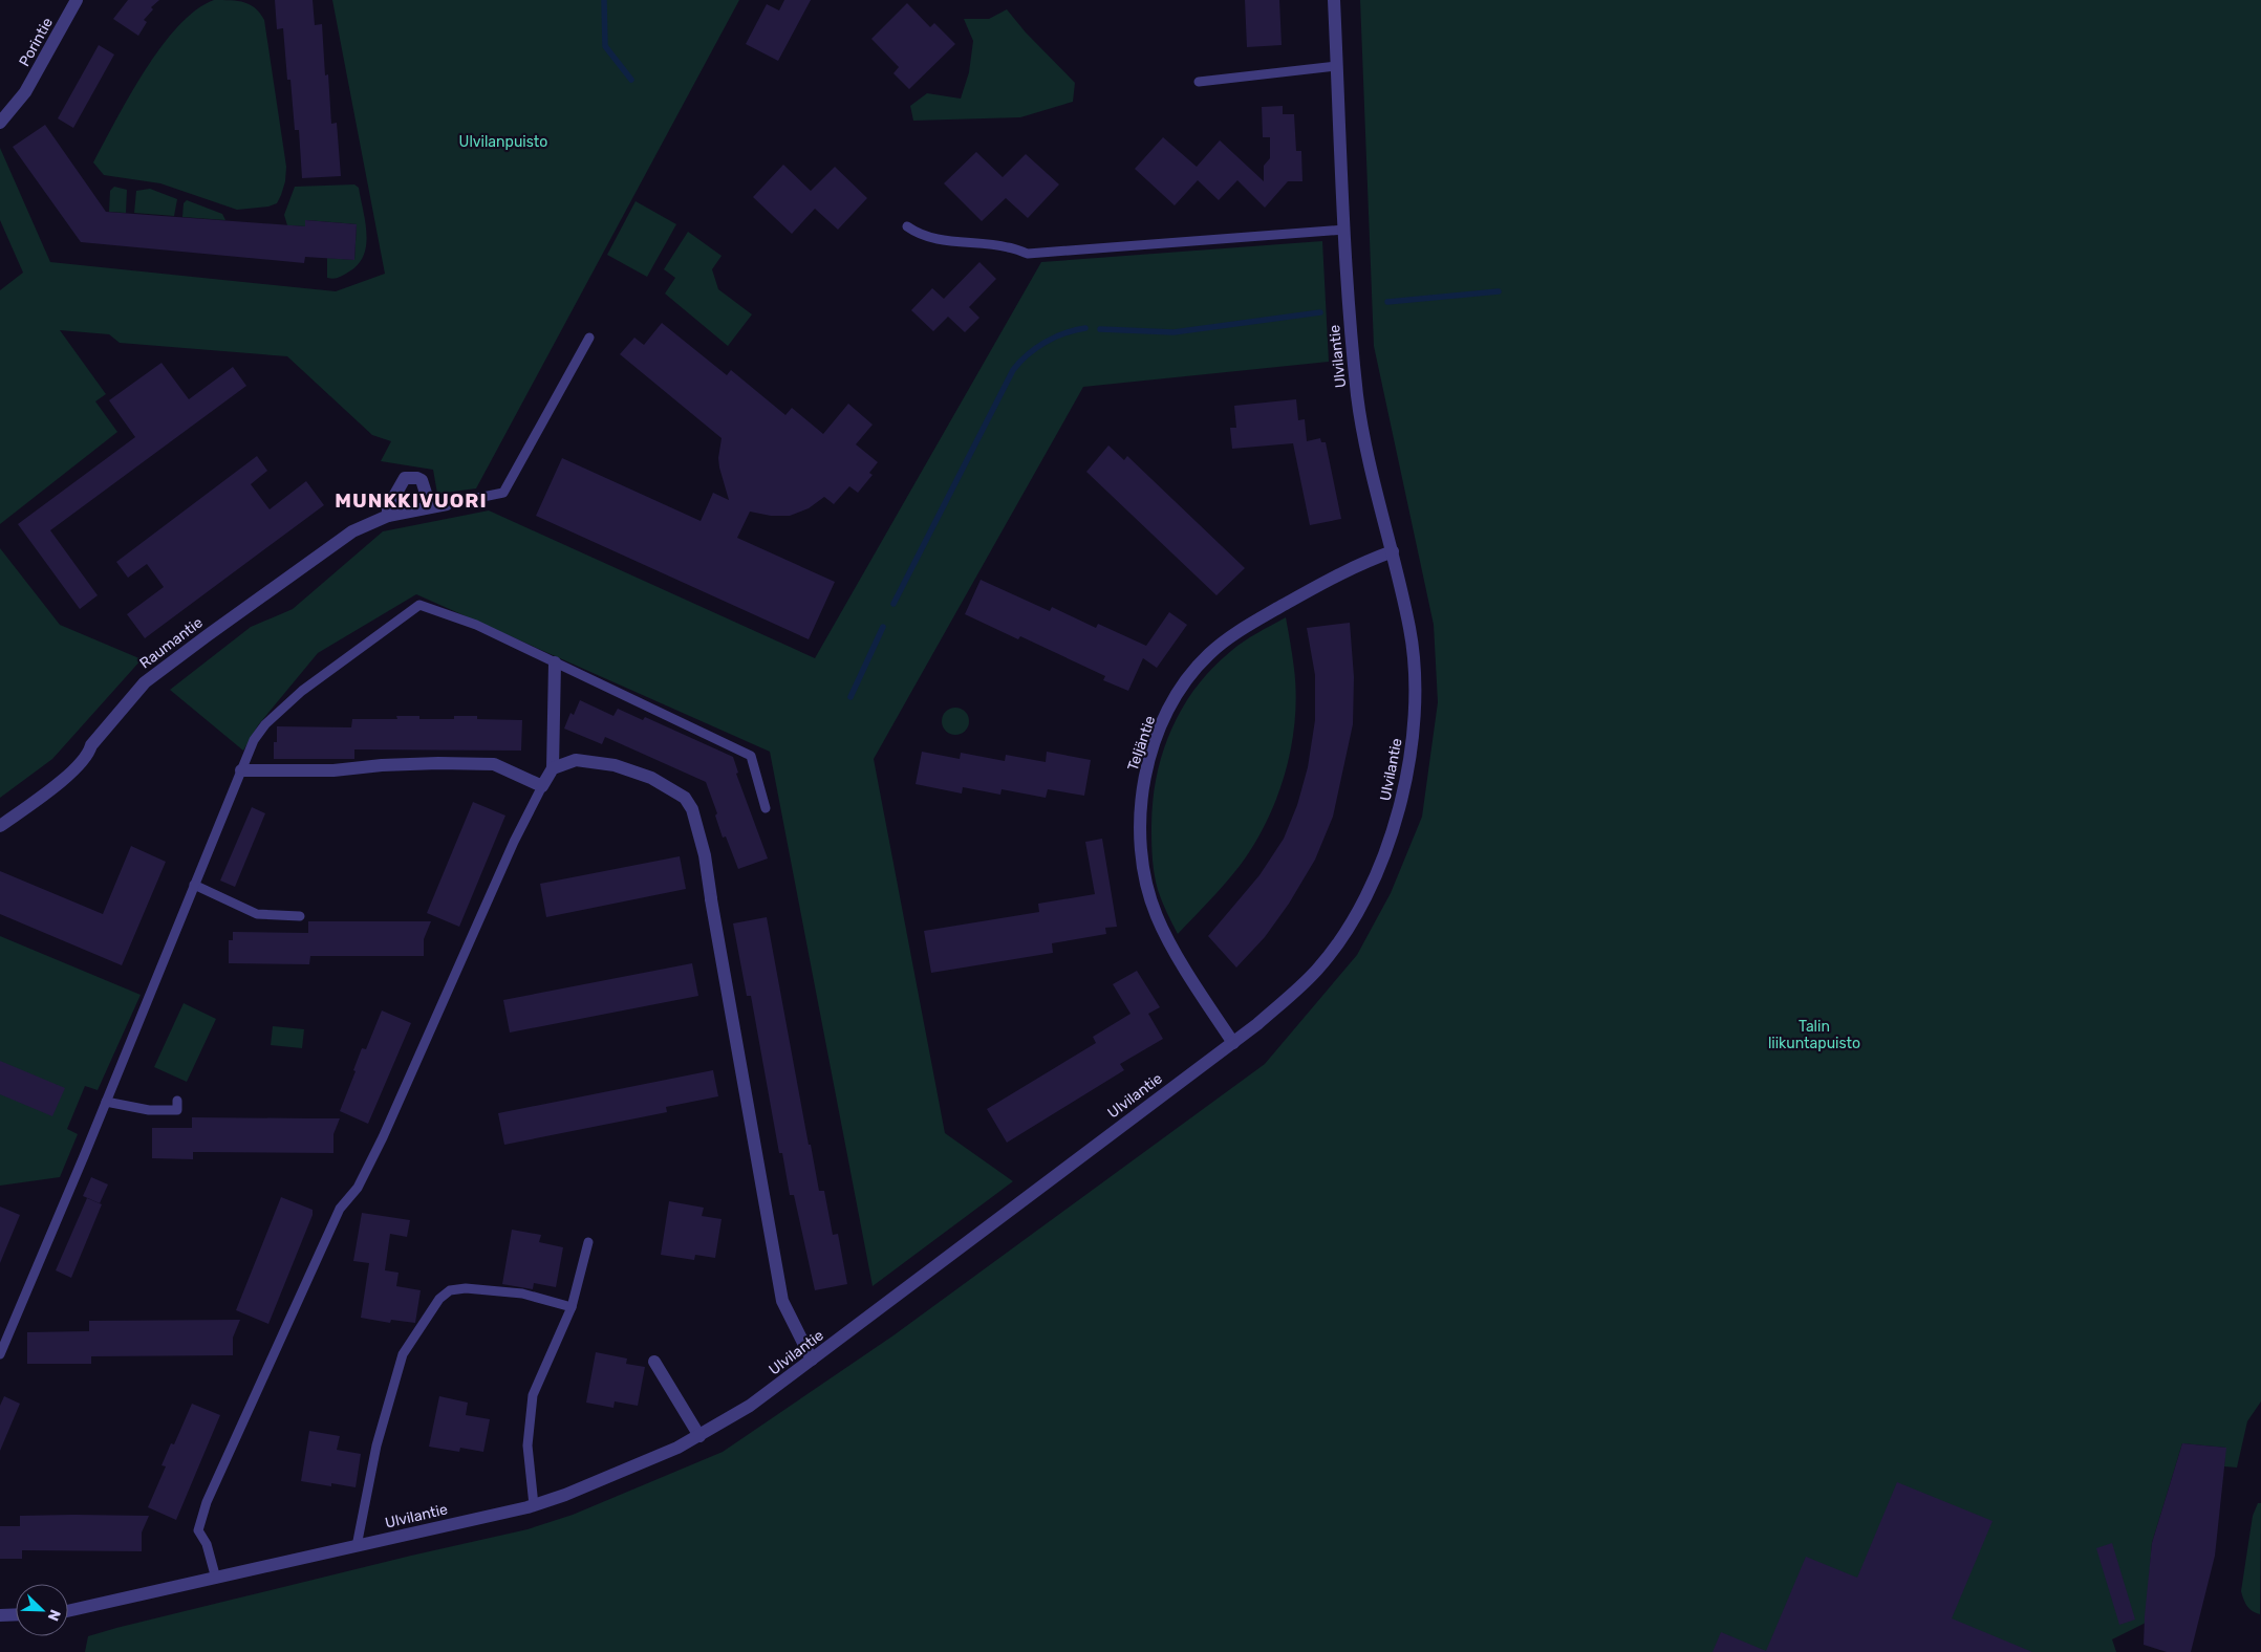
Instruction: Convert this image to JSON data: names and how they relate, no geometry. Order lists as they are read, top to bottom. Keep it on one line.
{"streets":{"street":["Porintie","Ulvilantie","Raumantie","Teljäntie"]},"crossings":[["Ulvilantie","Teljäntie"]],"districts":["MUNKKIVUORI"],"parks":["Ulvilanpuisto","Talin liikuntapuisto"],"north":"bottom right"}
